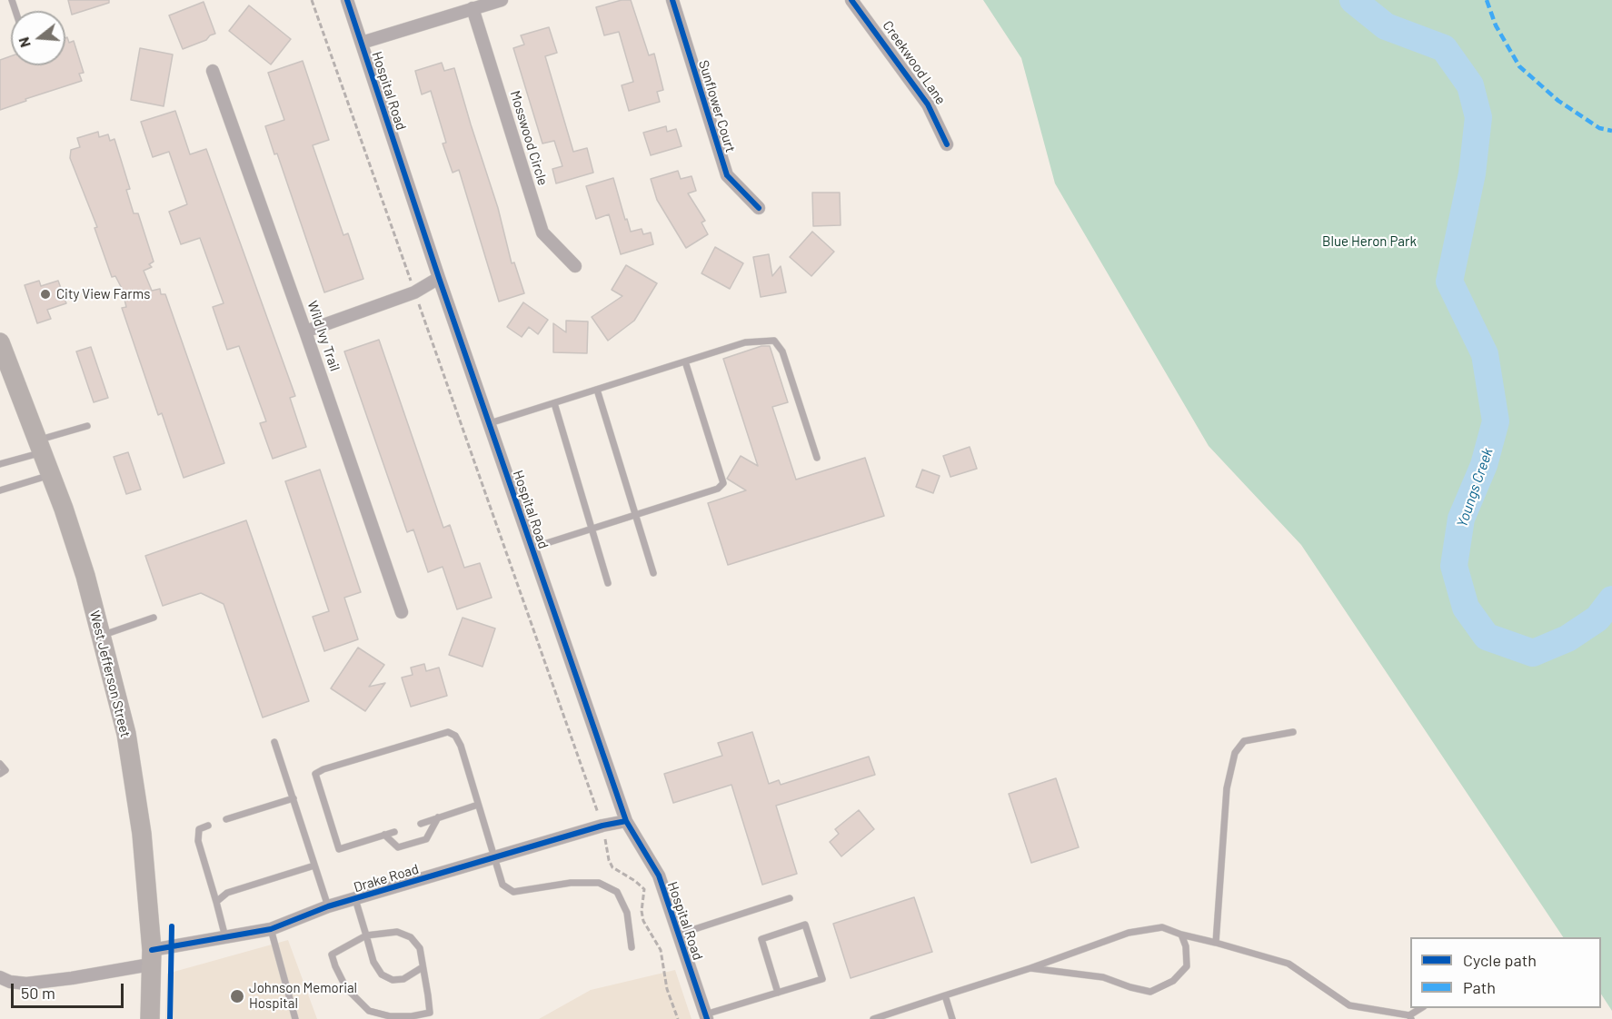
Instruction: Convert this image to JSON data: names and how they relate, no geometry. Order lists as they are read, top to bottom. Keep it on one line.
{"streets":{"main road":["West Jefferson Street"],"street":["Creekwood Lane","Hospital Road","Sunflower Court","Mosswood Circle","Wild Ivy Trail","Drake Road"]},"crossings":[["Hospital Road","Drake Road"],["West Jefferson Street","Drake Road"]],"water":["Youngs Creek"],"parks":["Blue Heron Park"],"places":["City View Farms","Johnson Memorial Hospital"],"legend":["Cycle path","Path"],"scale_bar":"50 m","north":"left"}
